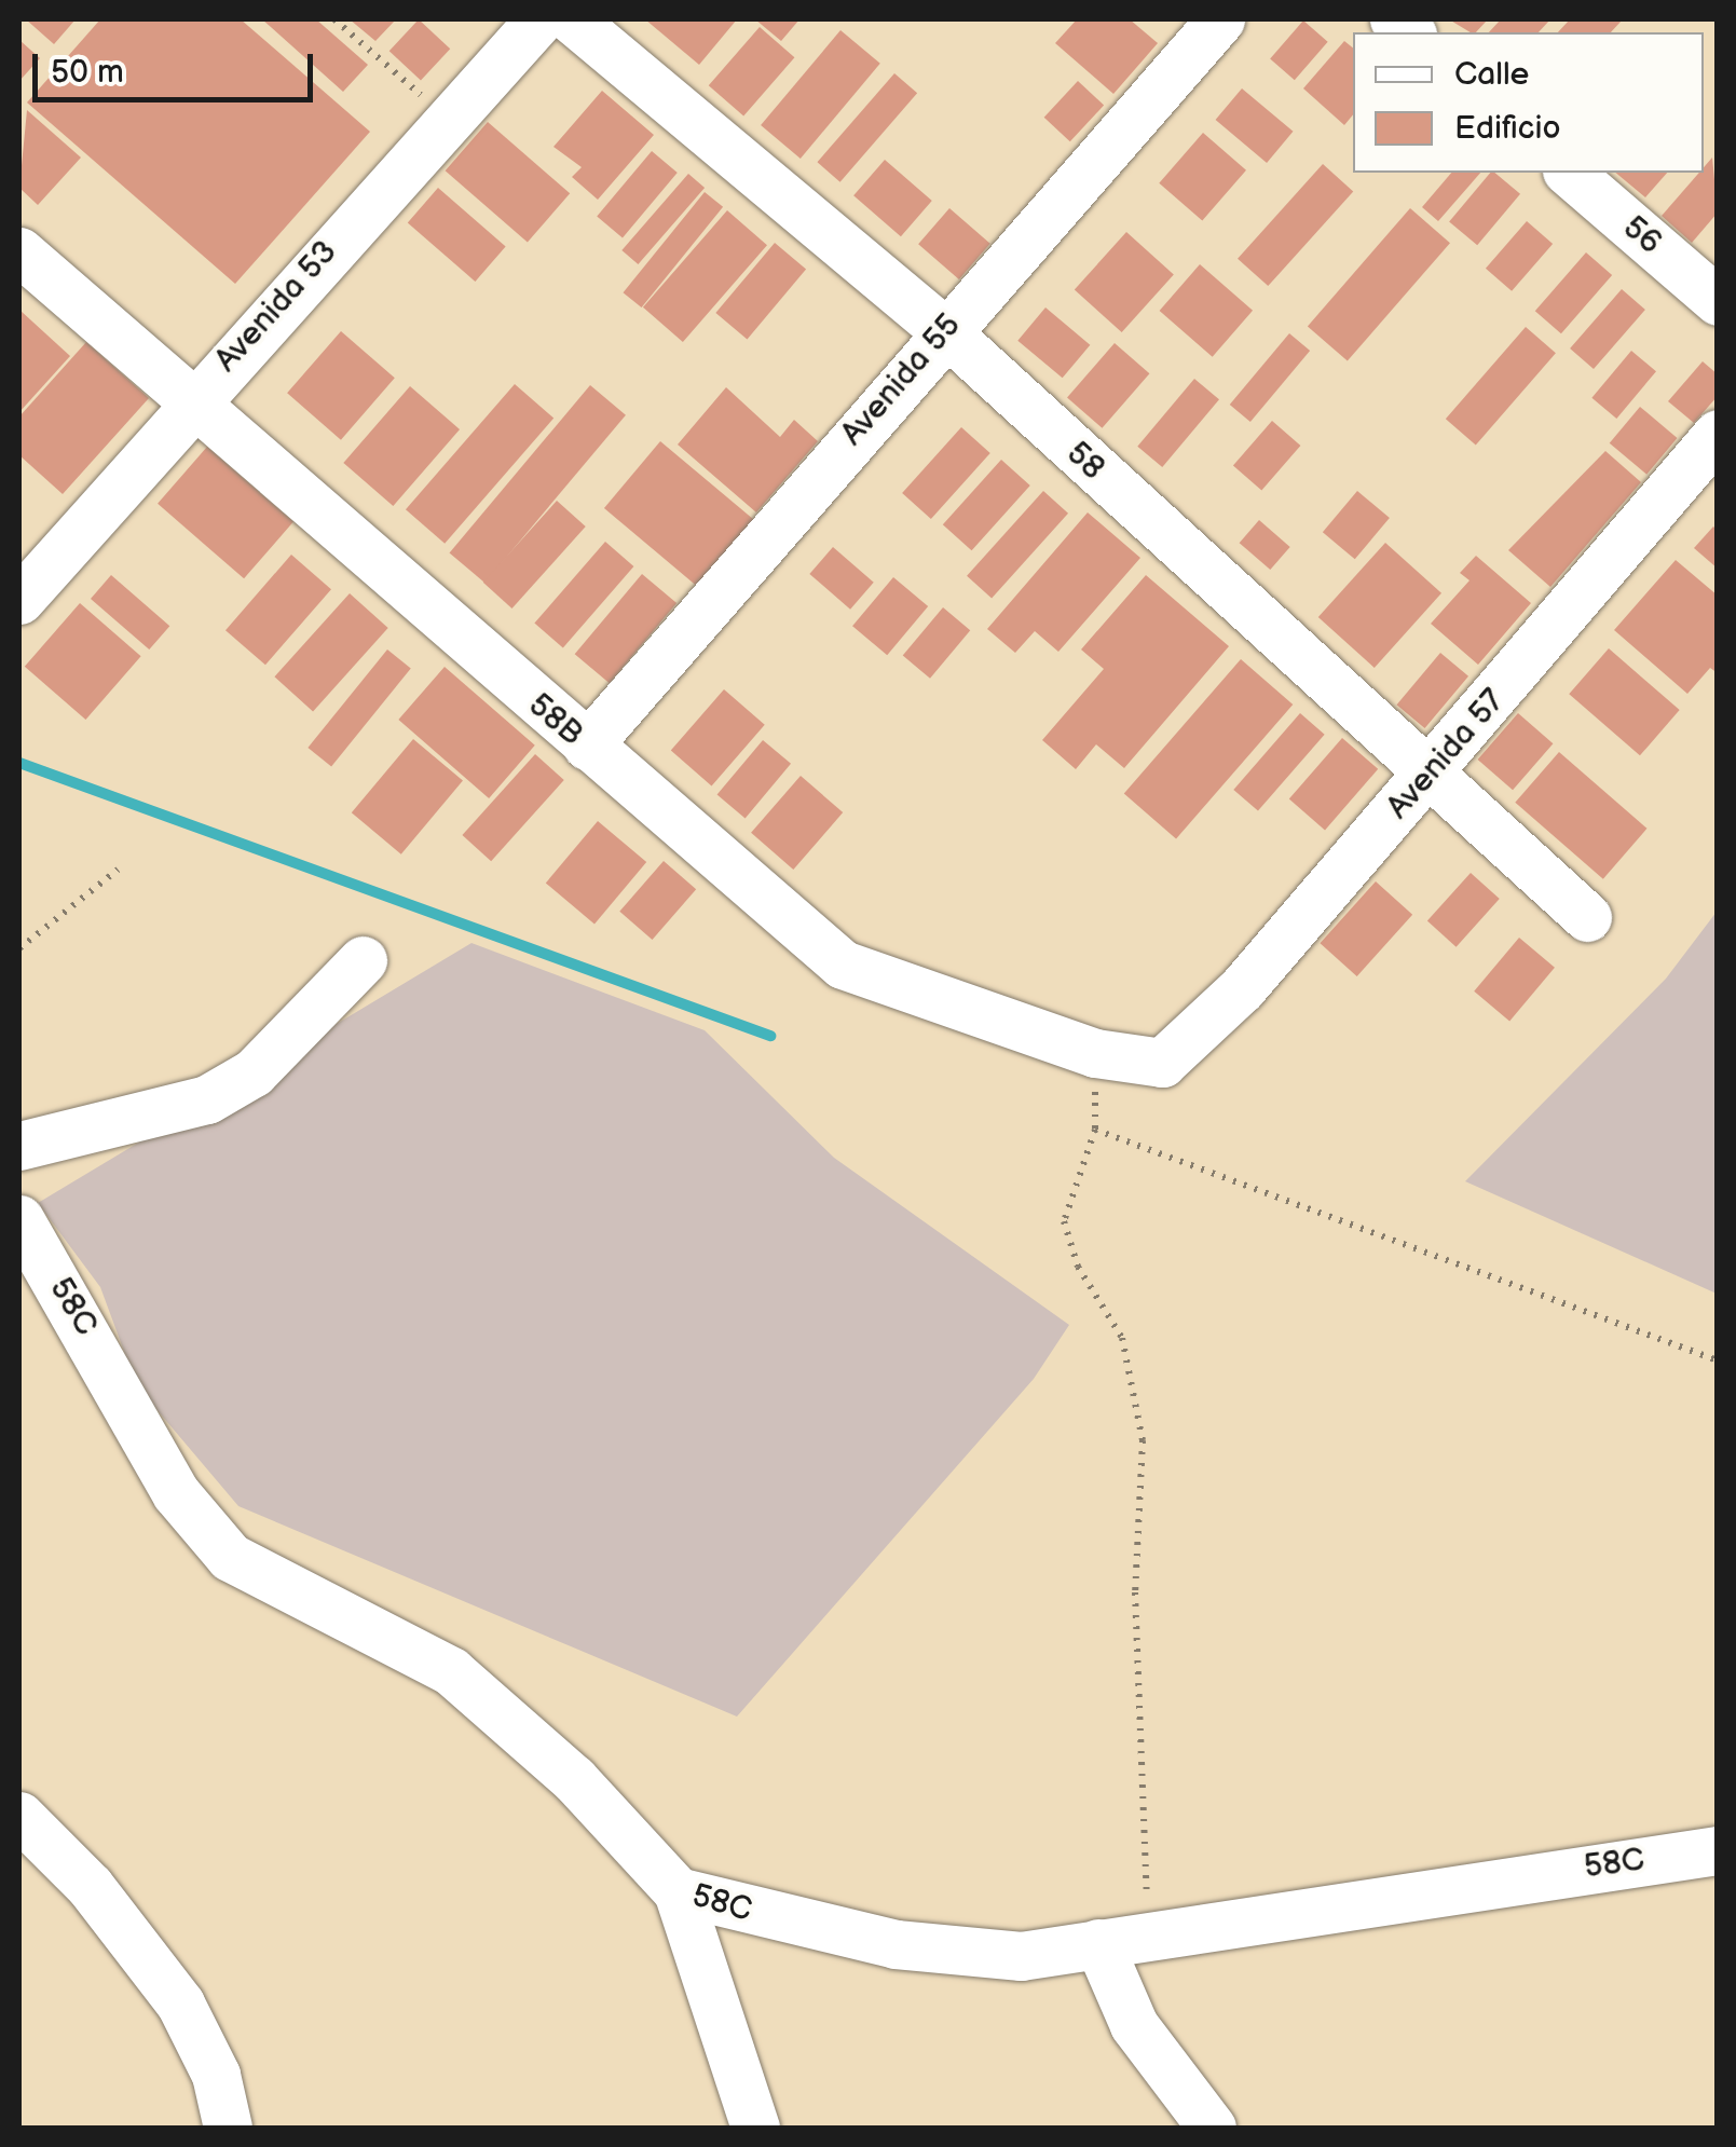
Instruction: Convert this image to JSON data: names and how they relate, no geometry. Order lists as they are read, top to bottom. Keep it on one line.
{"streets":{"street":["56","Avenida 53","Avenida 55","58","58B","Avenida 57","58C"]},"crossings":[["Avenida 53","58B"],["Avenida 55","58"],["Avenida 55","58B"],["58","Avenida 57"],["58B","Avenida 57"]],"legend":["Calle","Edificio"],"scale_bar":"50 m"}
